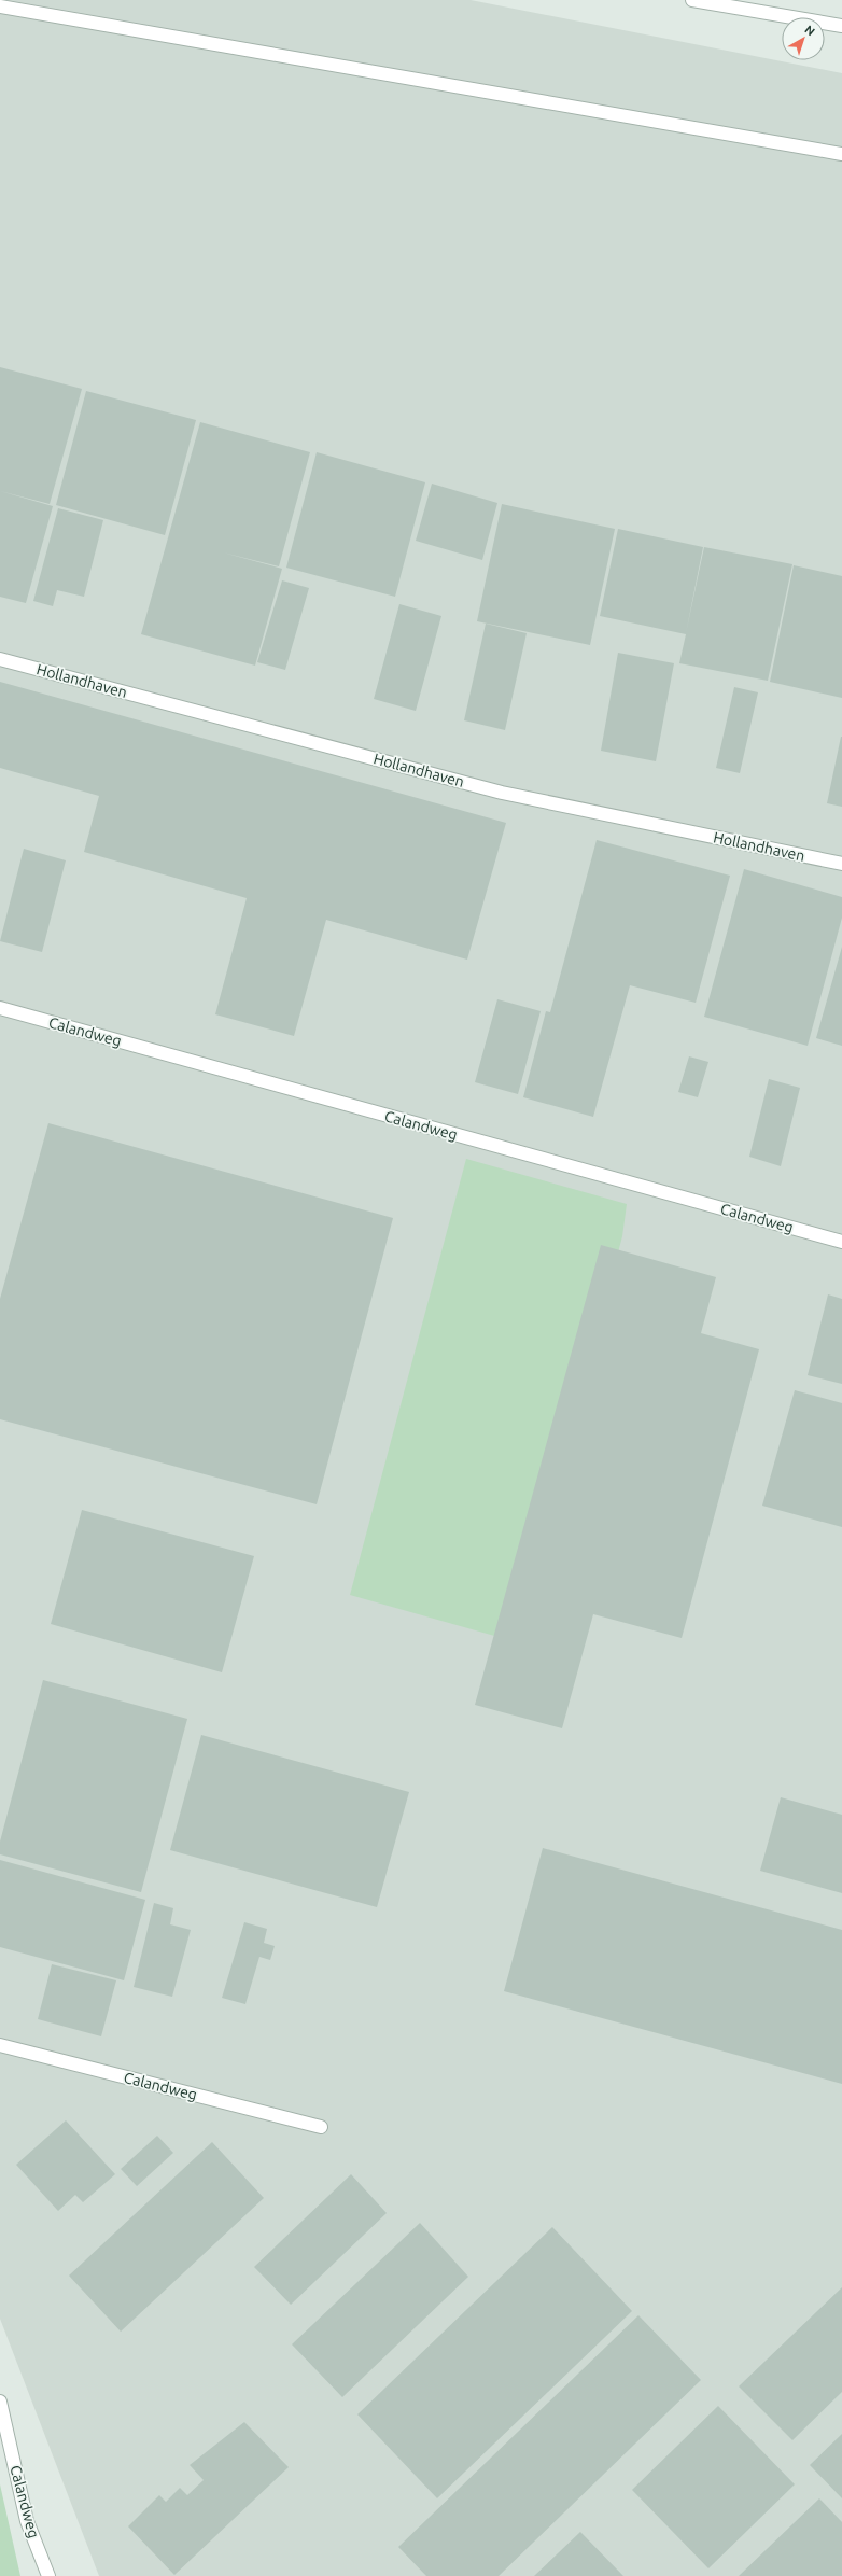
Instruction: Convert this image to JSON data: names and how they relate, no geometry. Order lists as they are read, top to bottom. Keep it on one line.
{"streets":{"street":["Hollandhaven","Calandweg"]},"north":"top right"}
